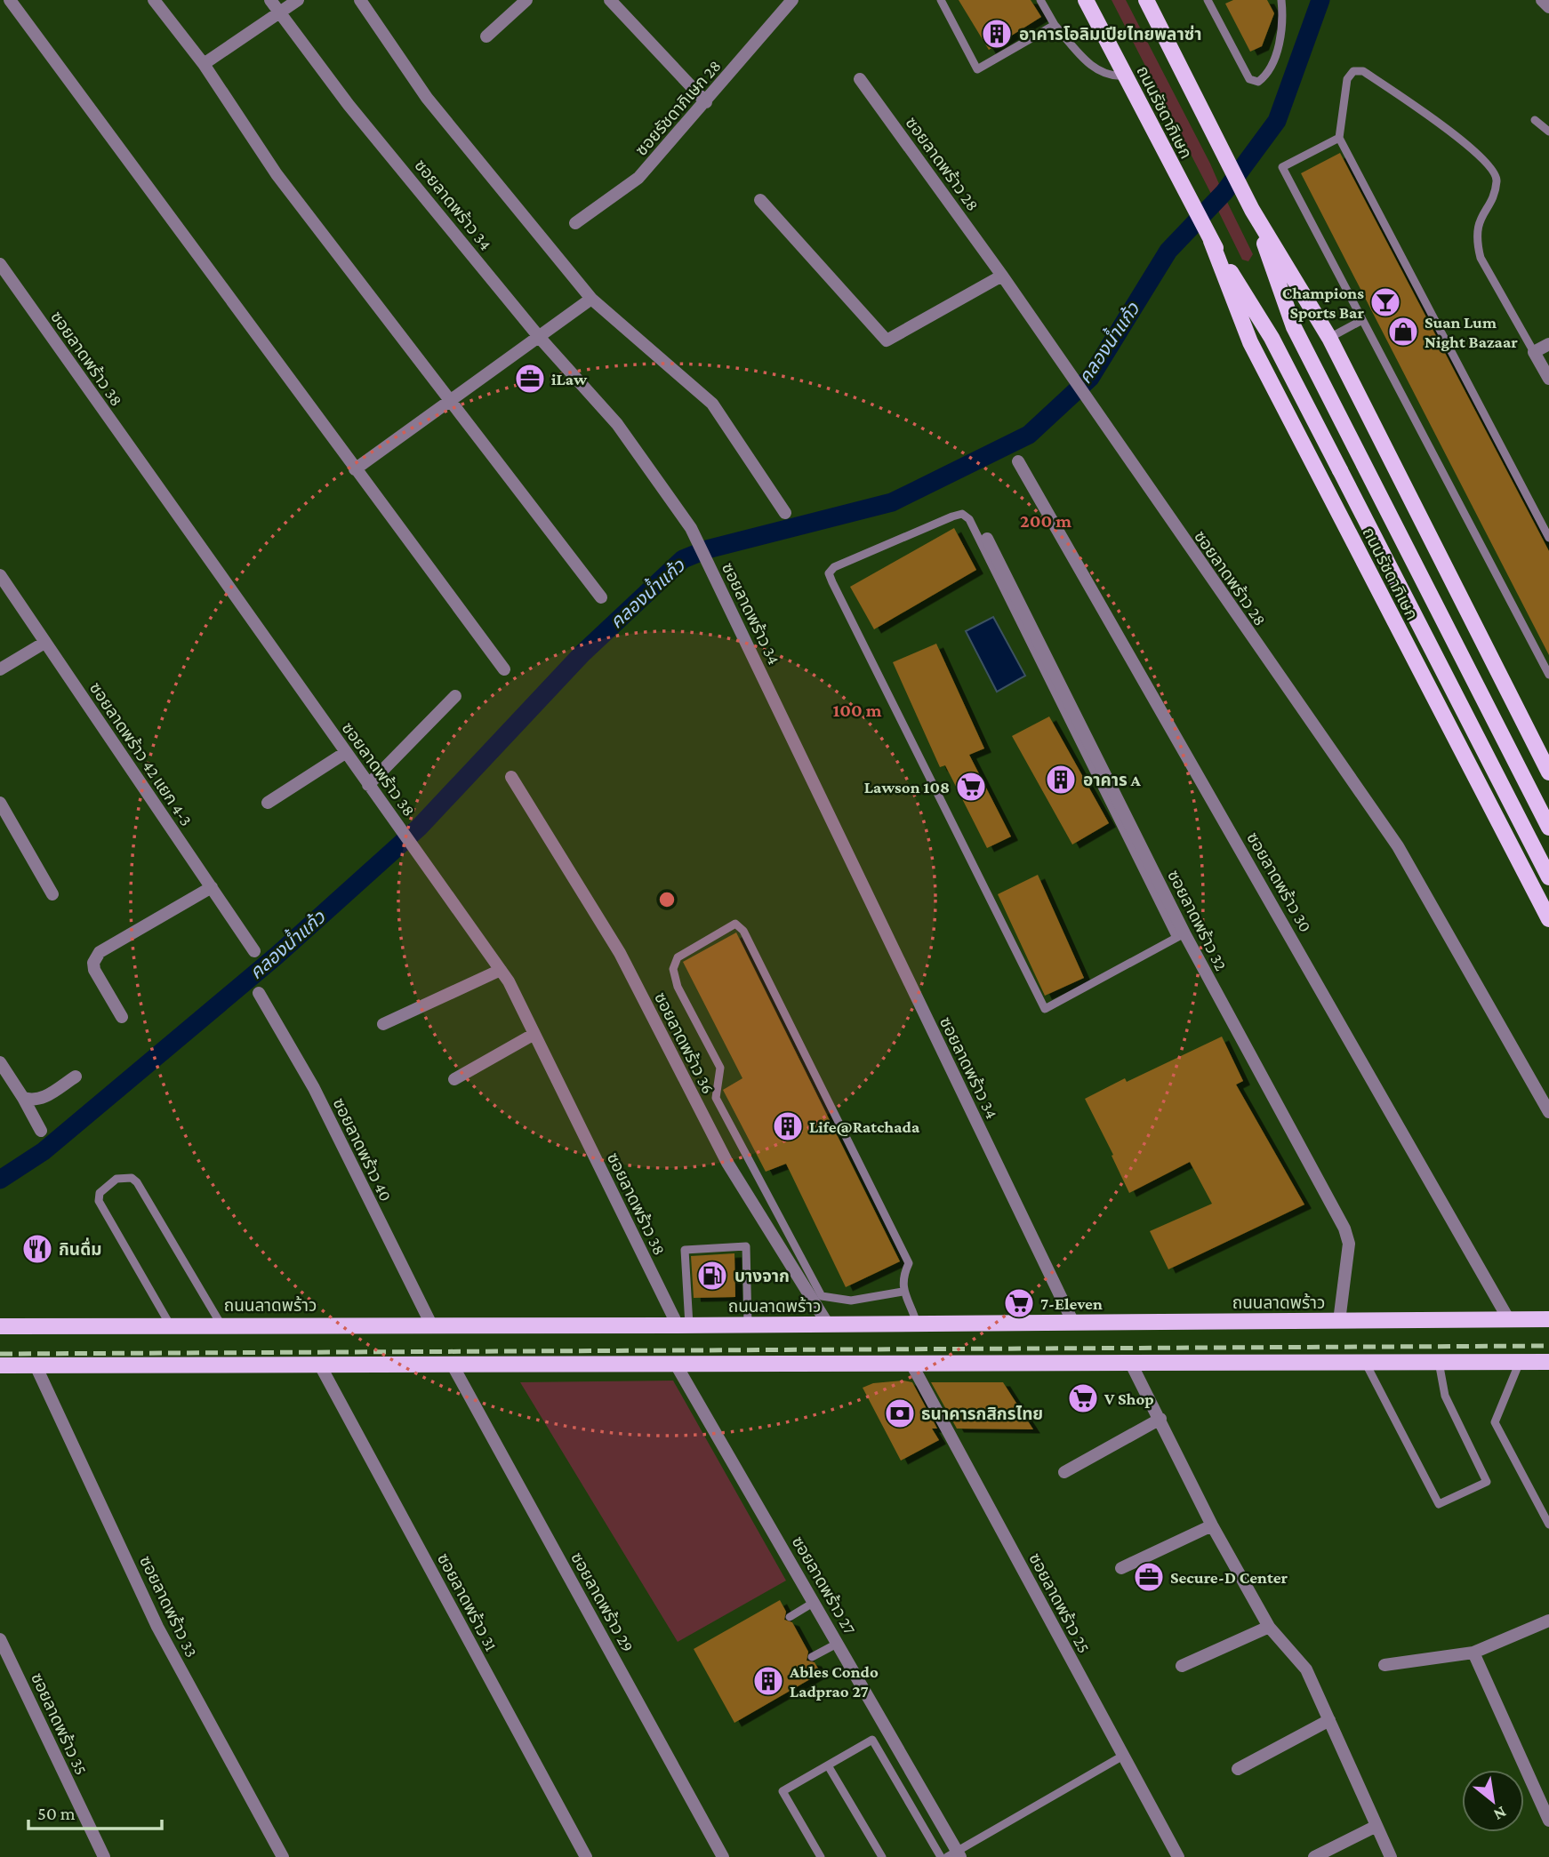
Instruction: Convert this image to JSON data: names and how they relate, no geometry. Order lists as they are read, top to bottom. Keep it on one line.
{"streets":{"main road":["ถนนรัชดาภิเษก","ถนนลาดพร้าว"],"street":["ซอยรัชดาภิเษก 28","ซอยลาดพร้าว 28","ซอยลาดพร้าว 34","ซอยลาดพร้าว 38","ซอยลาดพร้าว 42 แยก 4-3","ซอยลาดพร้าว 30","ซอยลาดพร้าว 32","ซอยลาดพร้าว 36","ซอยลาดพร้าว 40","ซอยลาดพร้าว 27","ซอยลาดพร้าว 31","ซอยลาดพร้าว 29","ซอยลาดพร้าว 25","ซอยลาดพร้าว 33","ซอยลาดพร้าว 35"]},"crossings":[["ซอยลาดพร้าว 34","ถนนลาดพร้าว"],["ซอยลาดพร้าว 38","ถนนลาดพร้าว"],["ซอยลาดพร้าว 30","ถนนลาดพร้าว"],["ซอยลาดพร้าว 32","ถนนลาดพร้าว"],["ซอยลาดพร้าว 36","ถนนลาดพร้าว"],["ซอยลาดพร้าว 40","ถนนลาดพร้าว"]],"water":["คลองน้ำแก้ว"],"places":{"building":["อาคารโอลิมเปียไทยพลาซ่า","อาคาร A","Life@Ratchada","Ables Condo Ladprao 27"],"bar":["Champions Sports Bar"],"shop":["Suan Lum Night Bazaar"],"office":["iLaw","Secure-D Center"],"supermarket":["Lawson 108","7-Eleven","V Shop"],"restaurant":["กินดื่ม"],"fuel station":["บางจาก"],"bank":["ธนาคารกสิกรไทย"]},"scale_bar":"50 m","north":"bottom right","rings":["200 m","100 m"]}
